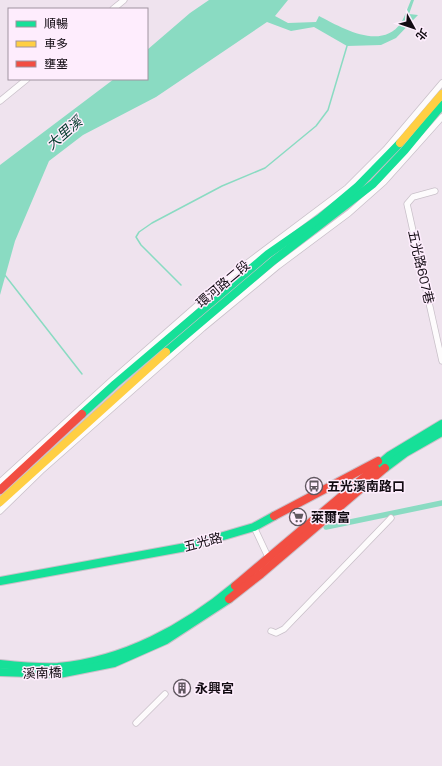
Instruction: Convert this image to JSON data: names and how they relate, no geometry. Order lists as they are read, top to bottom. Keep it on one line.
{"streets":{"street":["五光路607巷","環河路二段","五光路","溪南橋"]},"crossings":[["五光路","溪南橋"]],"water":["大里溪"],"places":{"bus stop":["五光溪南路口"],"supermarket":["萊爾富"],"building":["永興宮"]},"legend":["順暢","車多","壅塞"],"north":"bottom right"}
